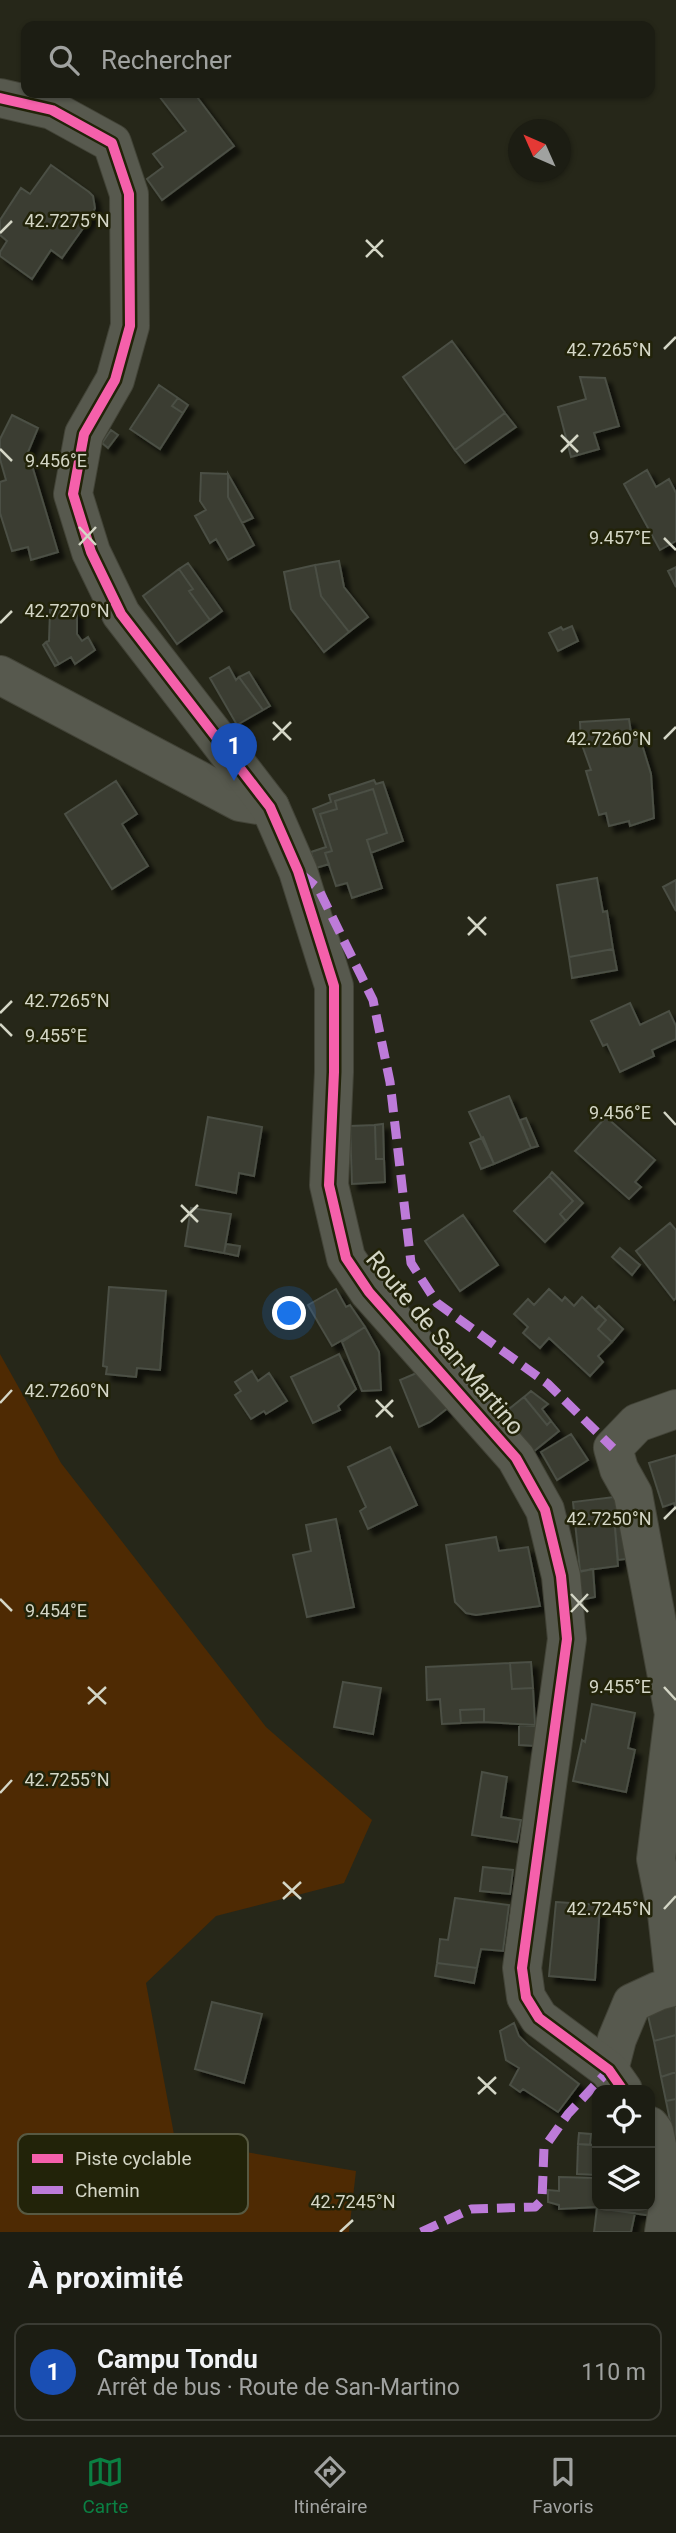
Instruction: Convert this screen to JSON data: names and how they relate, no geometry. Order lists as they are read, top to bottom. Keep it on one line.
{"streets":{"street":["Route de San-Martino"]},"legend":["Piste cyclable","Chemin"],"north":"top left","page":{"search":"Rechercher","pins":"1","heading":"À proximité","list":[{"mark":"1","name":"Campu Tondu","note":"Arrêt de bus · Route de San-Martino","value":"110 m"}],"nav":["Carte","Itinéraire","Favoris"]},"coordinates":["42.7275°N","42.7265°N","9.456°E","9.457°E","42.7270°N","42.7260°N","9.455°E","42.7250°N","9.454°E","42.7255°N","42.7245°N"]}
